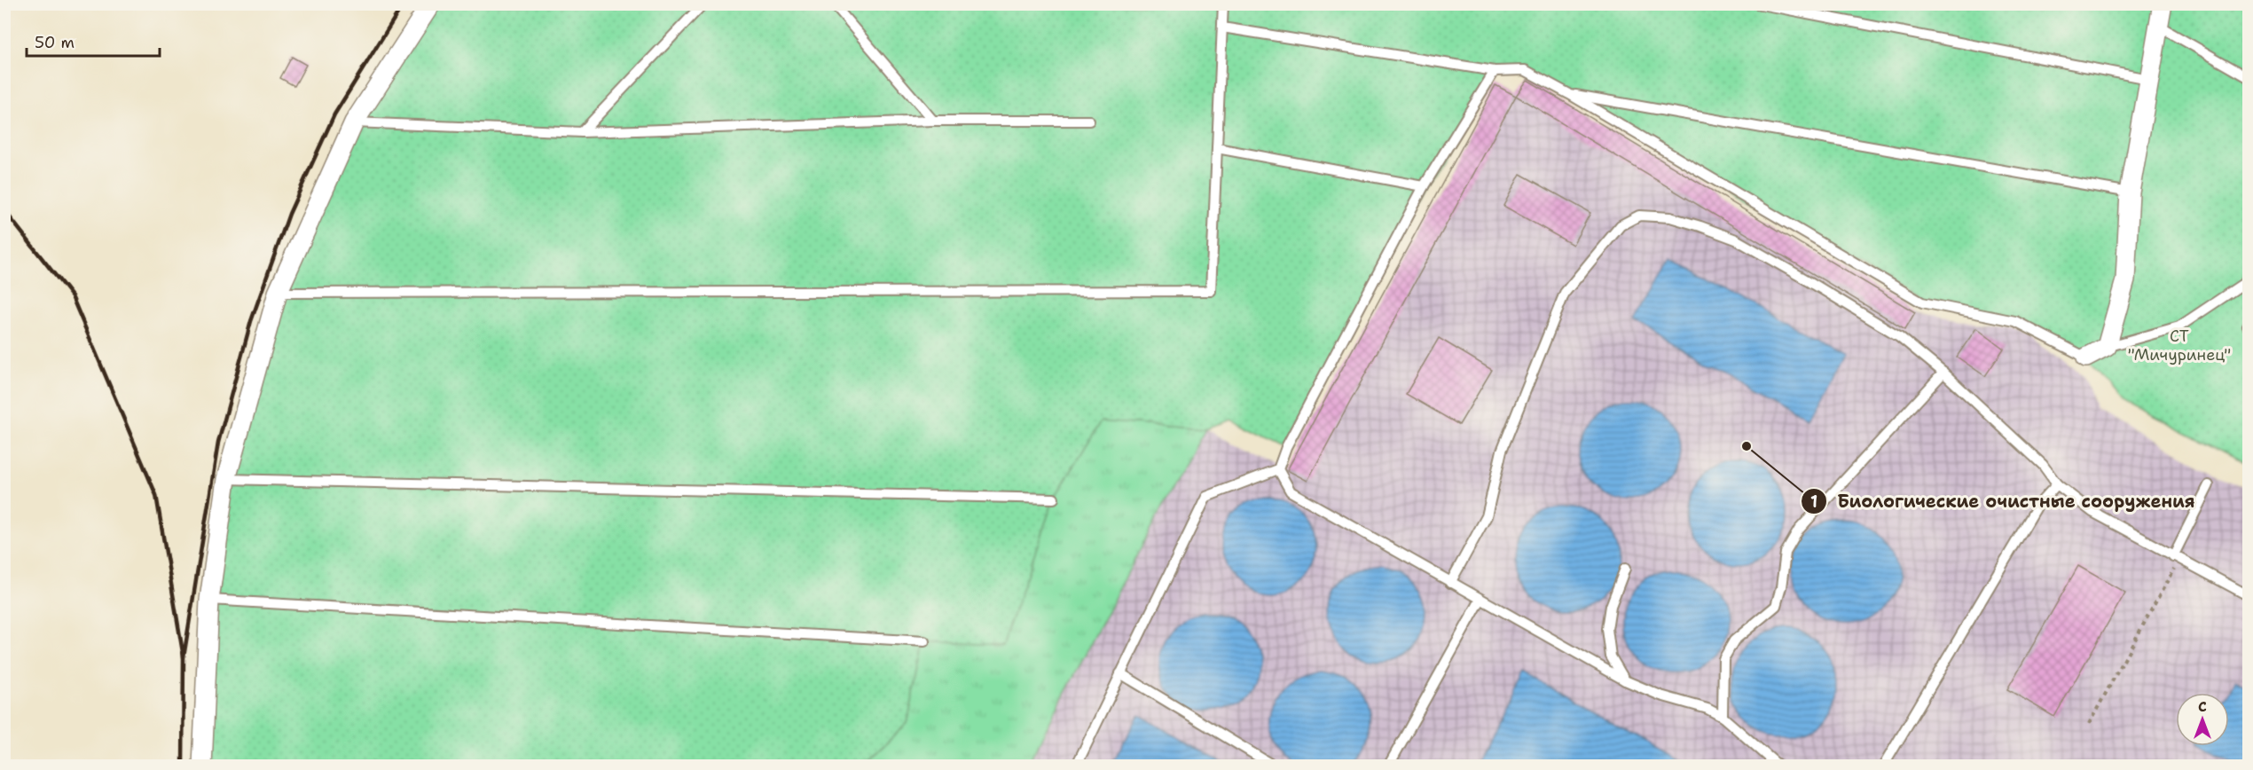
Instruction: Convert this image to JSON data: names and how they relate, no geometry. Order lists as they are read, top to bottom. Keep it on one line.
{"parks":["СТ \"Мичуринец\""],"places":["Биологические очистные сооружения"],"scale_bar":"50 m","north":"top"}
